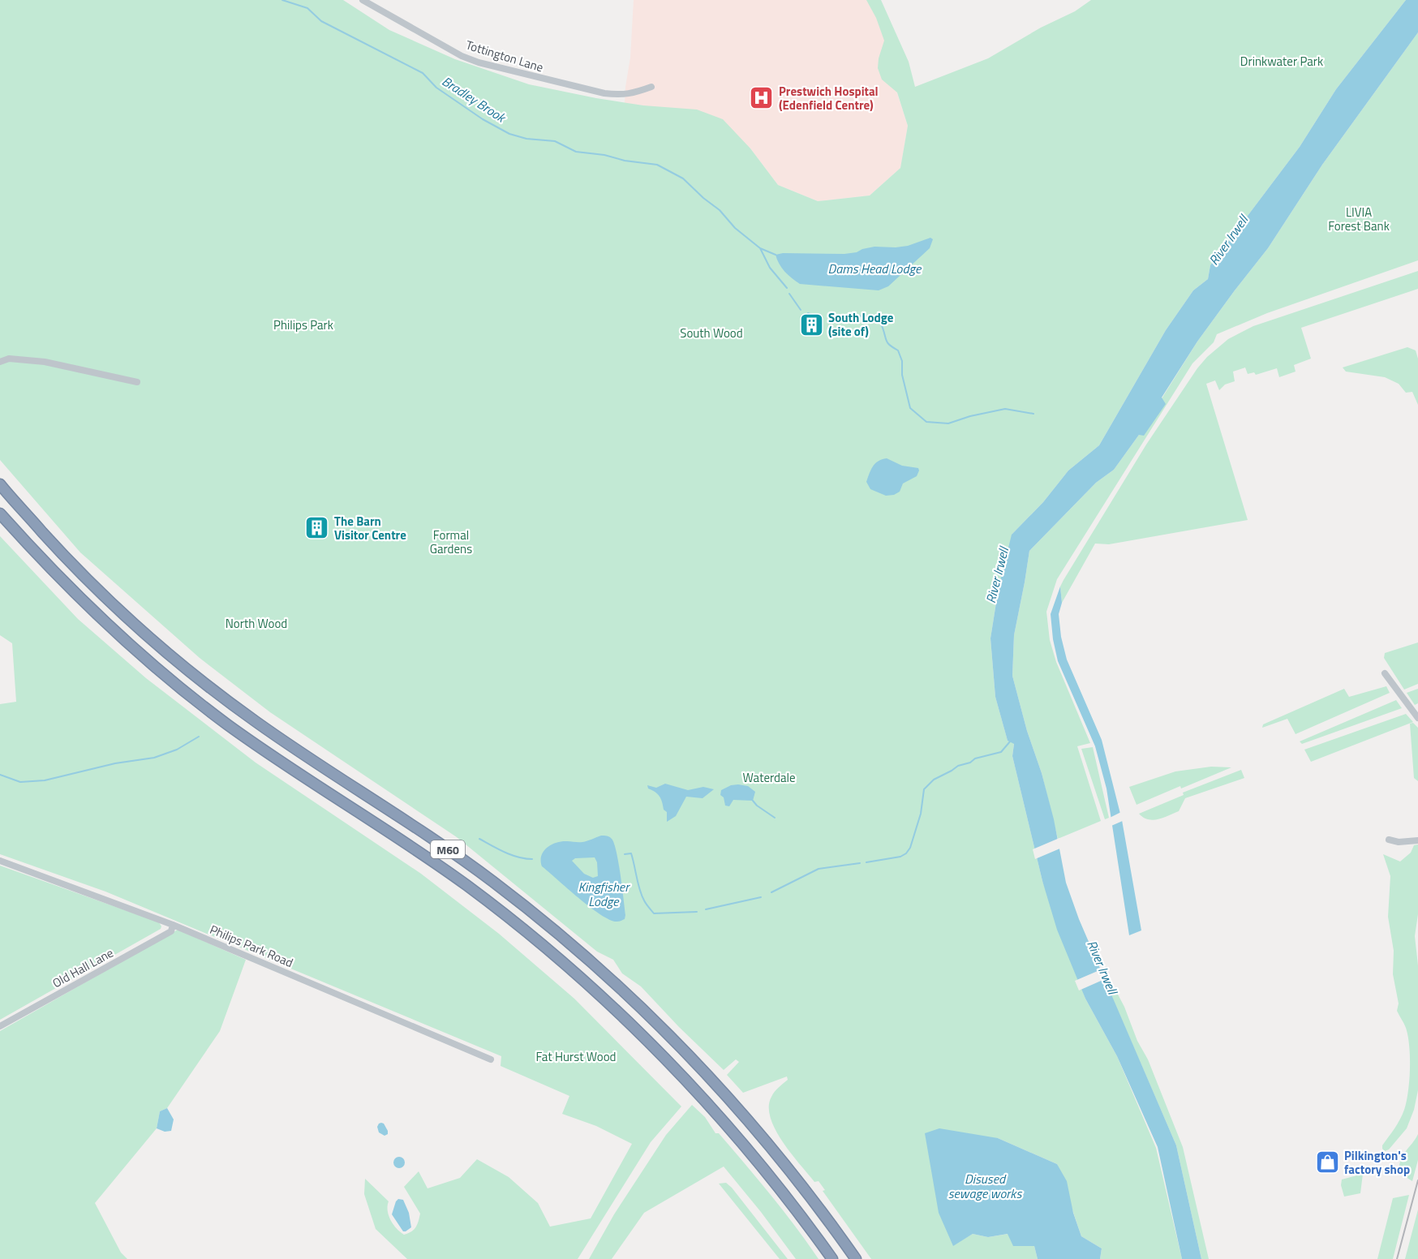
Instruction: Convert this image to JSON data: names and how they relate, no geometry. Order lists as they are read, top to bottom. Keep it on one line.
{"streets":{"highway":["M60"],"street":["Tottington Lane","Philips Park Road","Old Hall Lane"]},"crossings":[["Philips Park Road","Old Hall Lane"]],"water":["Bradley Brook","River Irwell","Dams Head Lodge","Kingfisher Lodge","Disused sewage works"],"parks":["Drinkwater Park","LIVIA Forest Bank","Philips Park","South Wood","Formal Gardens","North Wood","Waterdale","Fat Hurst Wood"],"places":{"hospital":["Prestwich Hospital (Edenfield Centre)"],"building":["South Lodge (site of)","The Barn Visitor Centre"],"shop":["Pilkington's factory shop"]}}
